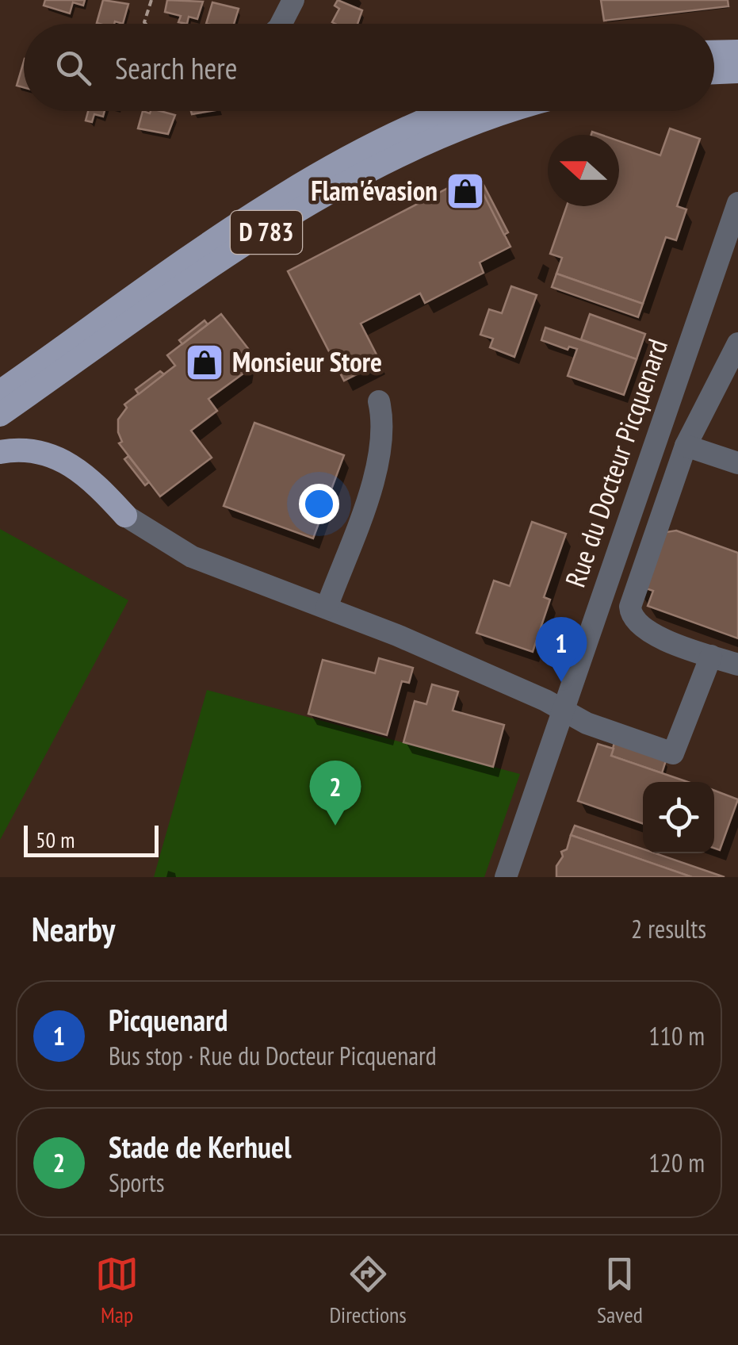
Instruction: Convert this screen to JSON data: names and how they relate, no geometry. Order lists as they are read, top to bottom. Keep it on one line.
{"streets":{"main road":["D 783"],"street":["Rue du Docteur Picquenard"]},"places":{"shop":["Flam'évasion","Monsieur Store"]},"scale_bar":"50 m","north":"left","page":{"search":"Search here","pins":["1","2"],"scale":"50 m","heading":["Nearby","2 results"],"list":[{"mark":"1","name":"Picquenard","note":"Bus stop · Rue du Docteur Picquenard","value":"110 m"},{"mark":"2","name":"Stade de Kerhuel","note":"Sports","value":"120 m"}],"nav":["Map","Directions","Saved"]}}
